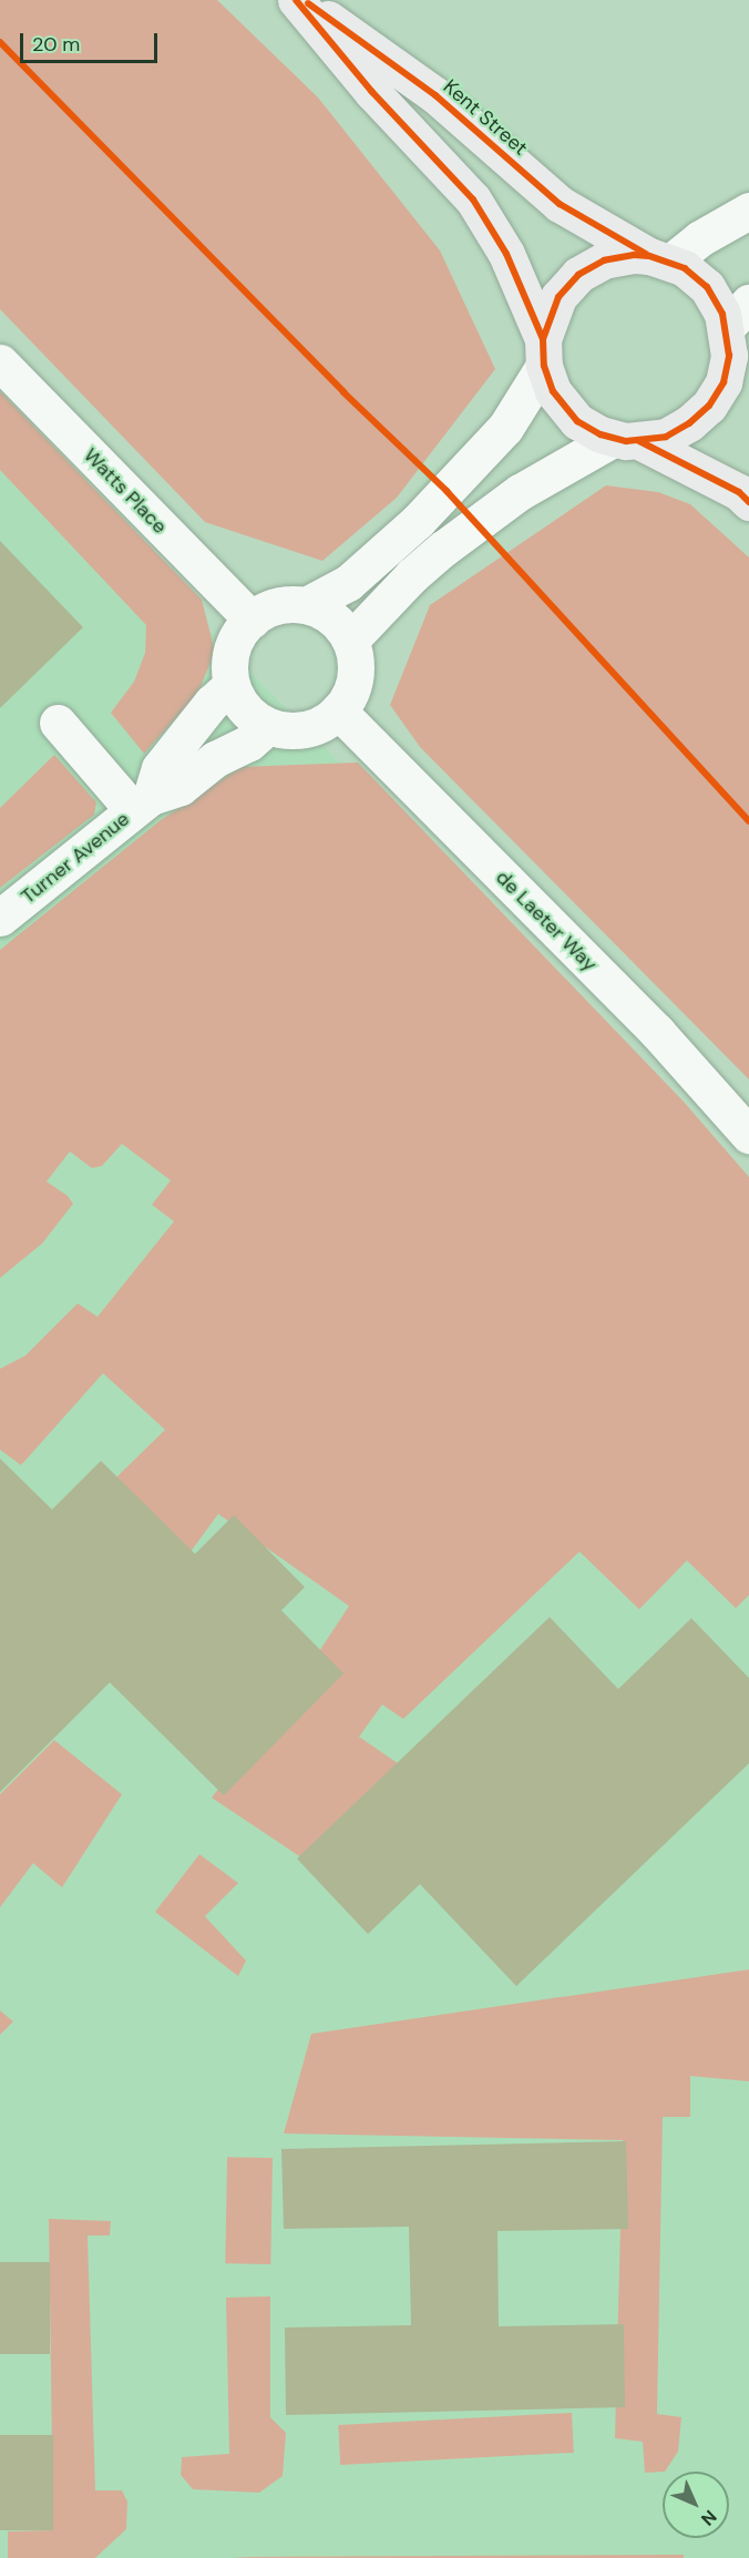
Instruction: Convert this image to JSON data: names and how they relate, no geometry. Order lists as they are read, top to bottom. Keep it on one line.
{"streets":{"main road":["Kent Street"],"street":["Watts Place","Turner Avenue","de Laeter Way"]},"crossings":[["Watts Place","Turner Avenue"],["Watts Place","de Laeter Way"],["Turner Avenue","de Laeter Way"]],"scale_bar":"20 m","north":"bottom right"}
